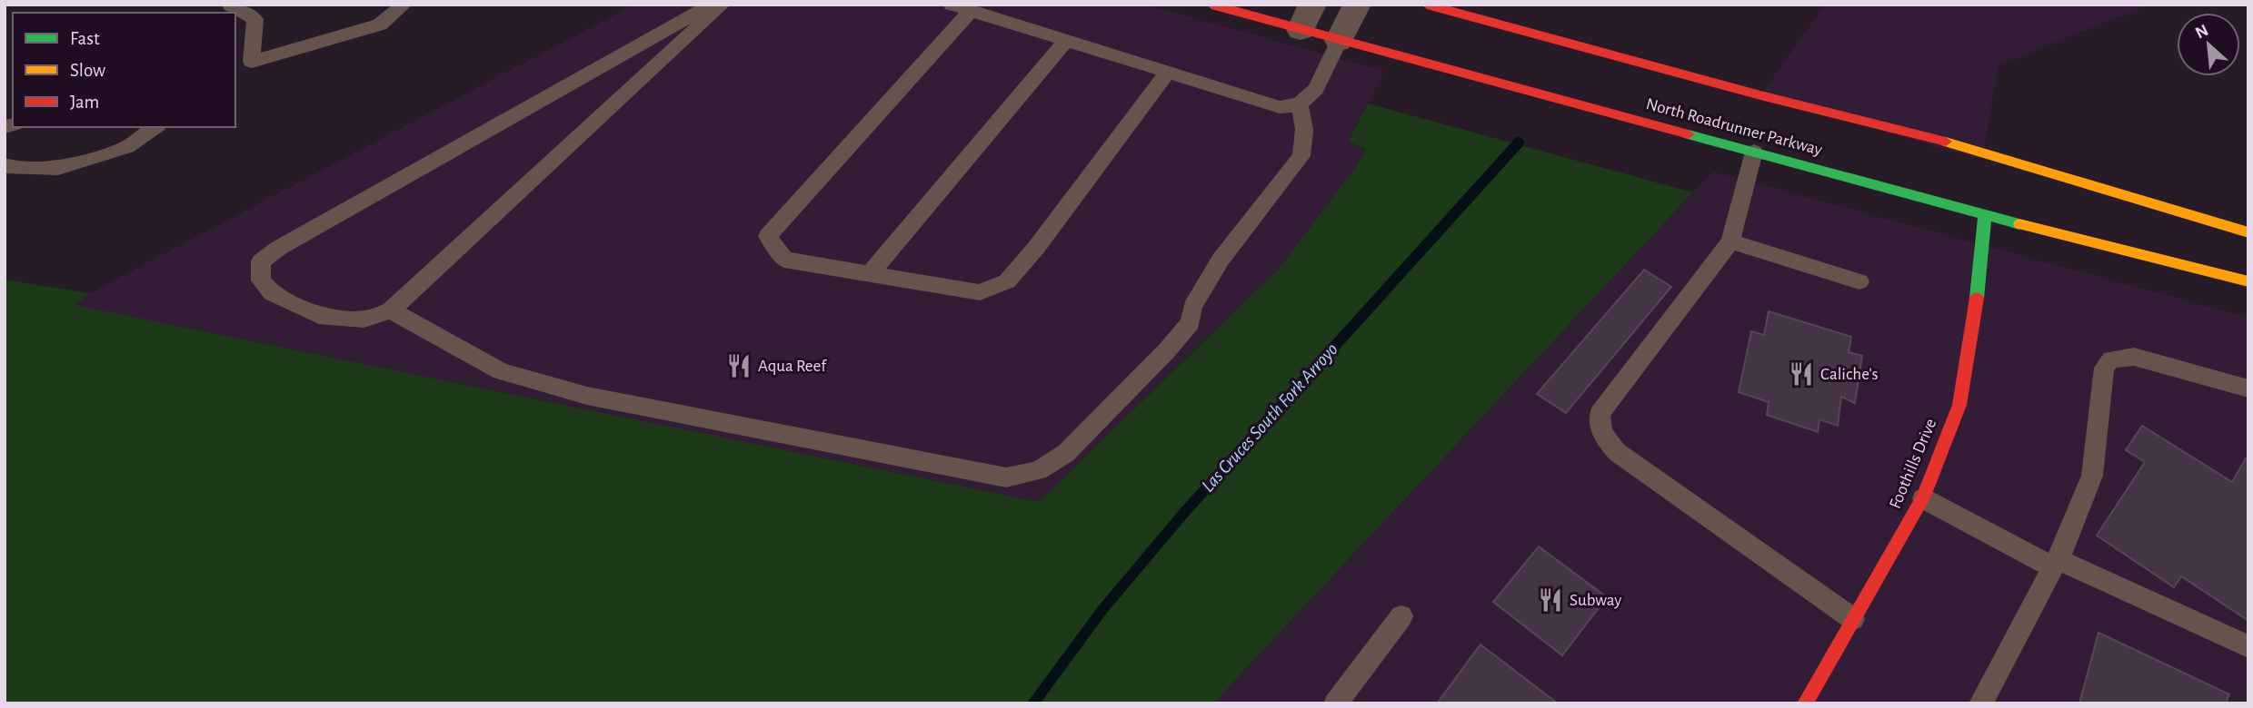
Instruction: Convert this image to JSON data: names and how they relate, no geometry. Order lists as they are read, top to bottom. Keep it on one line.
{"streets":{"main road":["North Roadrunner Parkway","Foothills Drive"]},"crossings":[["North Roadrunner Parkway","Foothills Drive"]],"water":["Las Cruces South Fork Arroyo"],"places":{"restaurant":["Aqua Reef","Caliche's","Subway"]},"legend":["Fast","Slow","Jam"],"north":"top left"}
